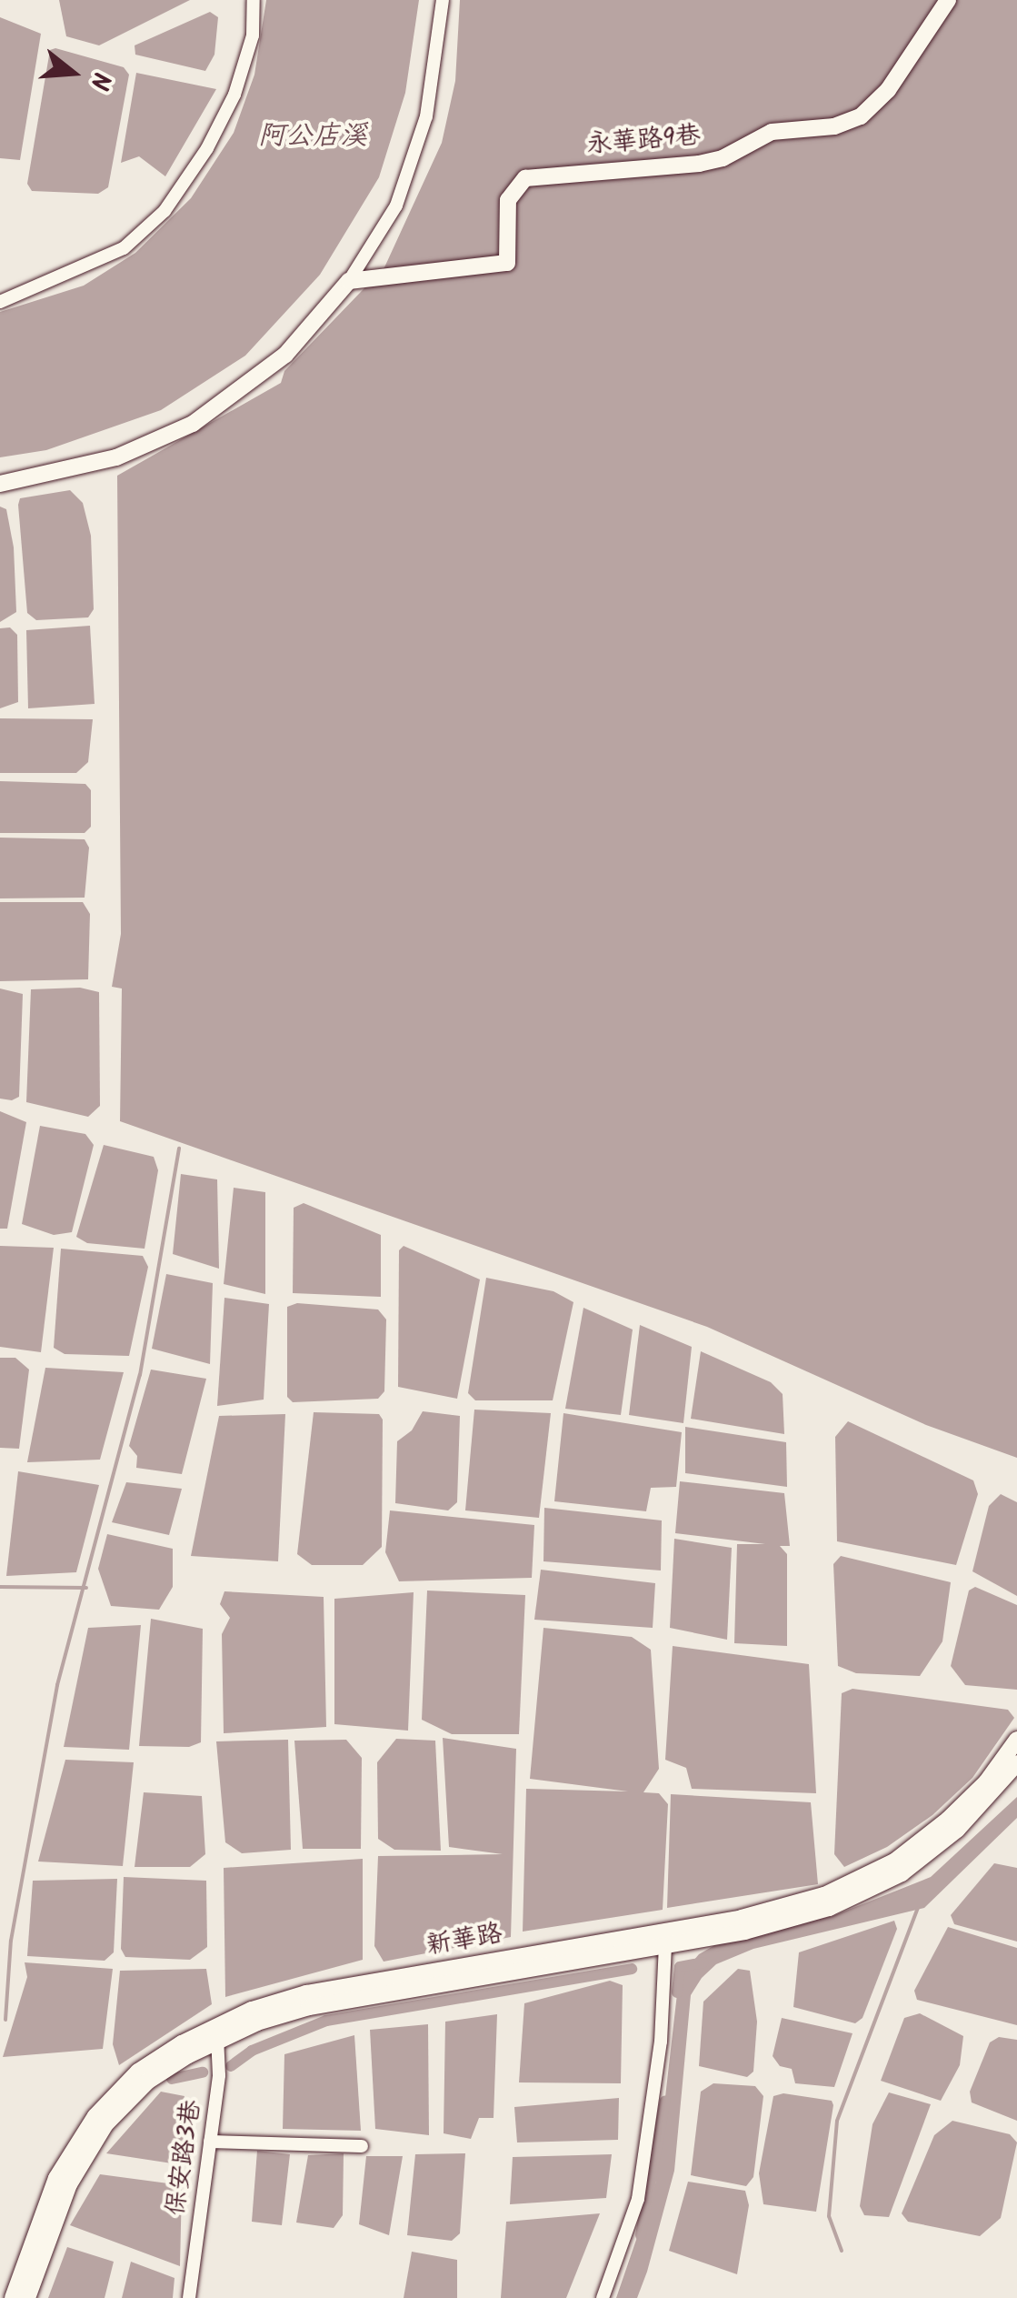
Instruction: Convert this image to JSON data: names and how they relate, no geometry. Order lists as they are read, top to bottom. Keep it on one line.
{"streets":{"street":["永華路9巷","新華路","保安路3巷"]},"crossings":[["新華路","保安路3巷"]],"water":["阿公店溪"],"north":"right"}
